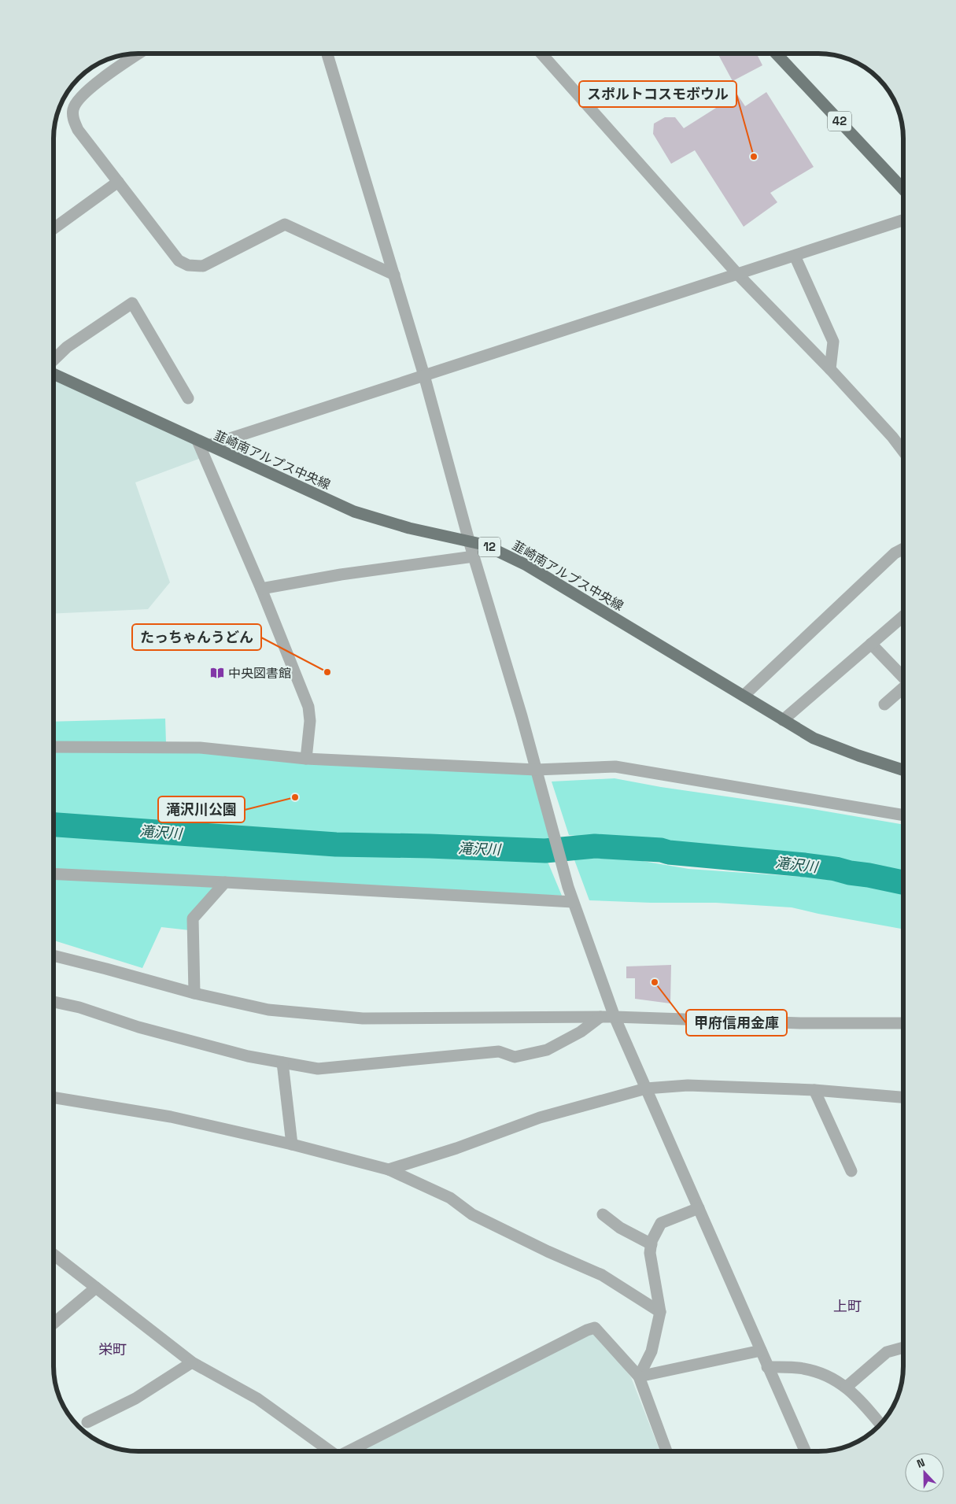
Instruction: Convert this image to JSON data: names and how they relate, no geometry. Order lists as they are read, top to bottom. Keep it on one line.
{"streets":{"main road":["42","韮崎南アルプス中央線","12"]},"districts":["上町","栄町"],"water":["滝沢川"],"places":{"other":["スポルトコスモボウル","たっちゃんうどん","滝沢川公園","甲府信用金庫"],"library":["中央図書館"]},"north":"top"}
